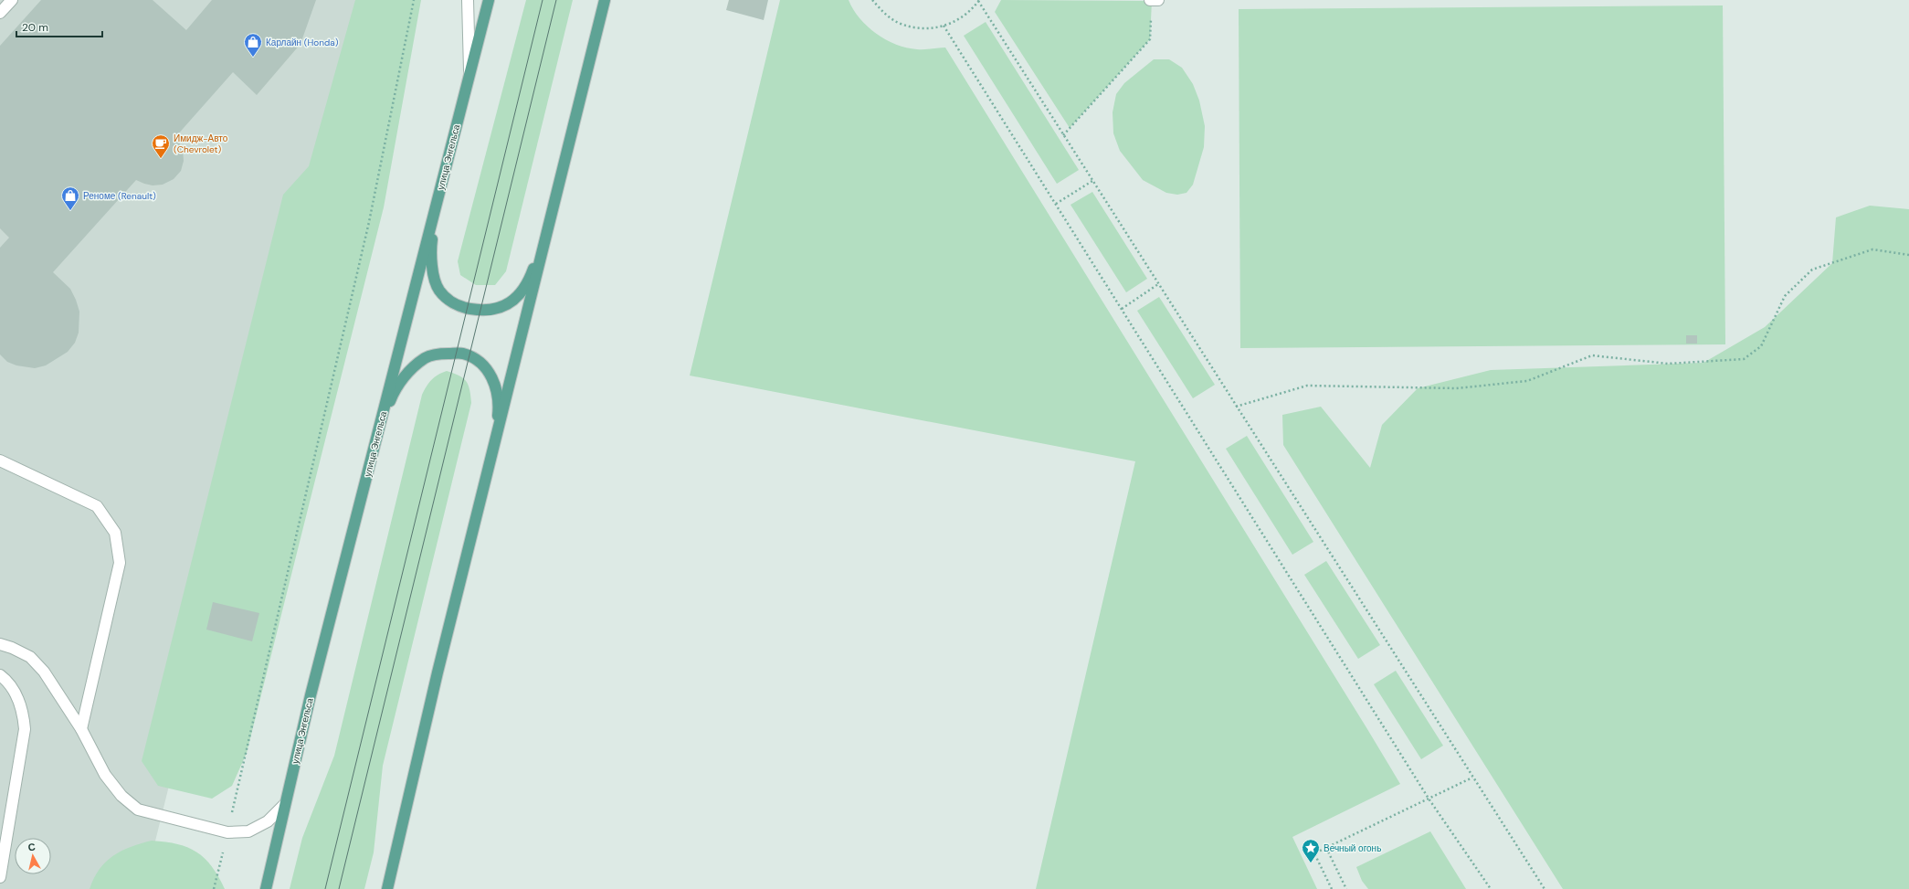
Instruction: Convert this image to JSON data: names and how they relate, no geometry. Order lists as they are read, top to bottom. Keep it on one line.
{"streets":{"main road":["улица Энгельса"]},"places":{"shop":["Карлайн (Honda)","Реноме (Renault)"],"cafe":["Имидж-Авто (Chevrolet)"],"place":["Вечный огонь"]},"scale_bar":"20 m","north":"top"}
